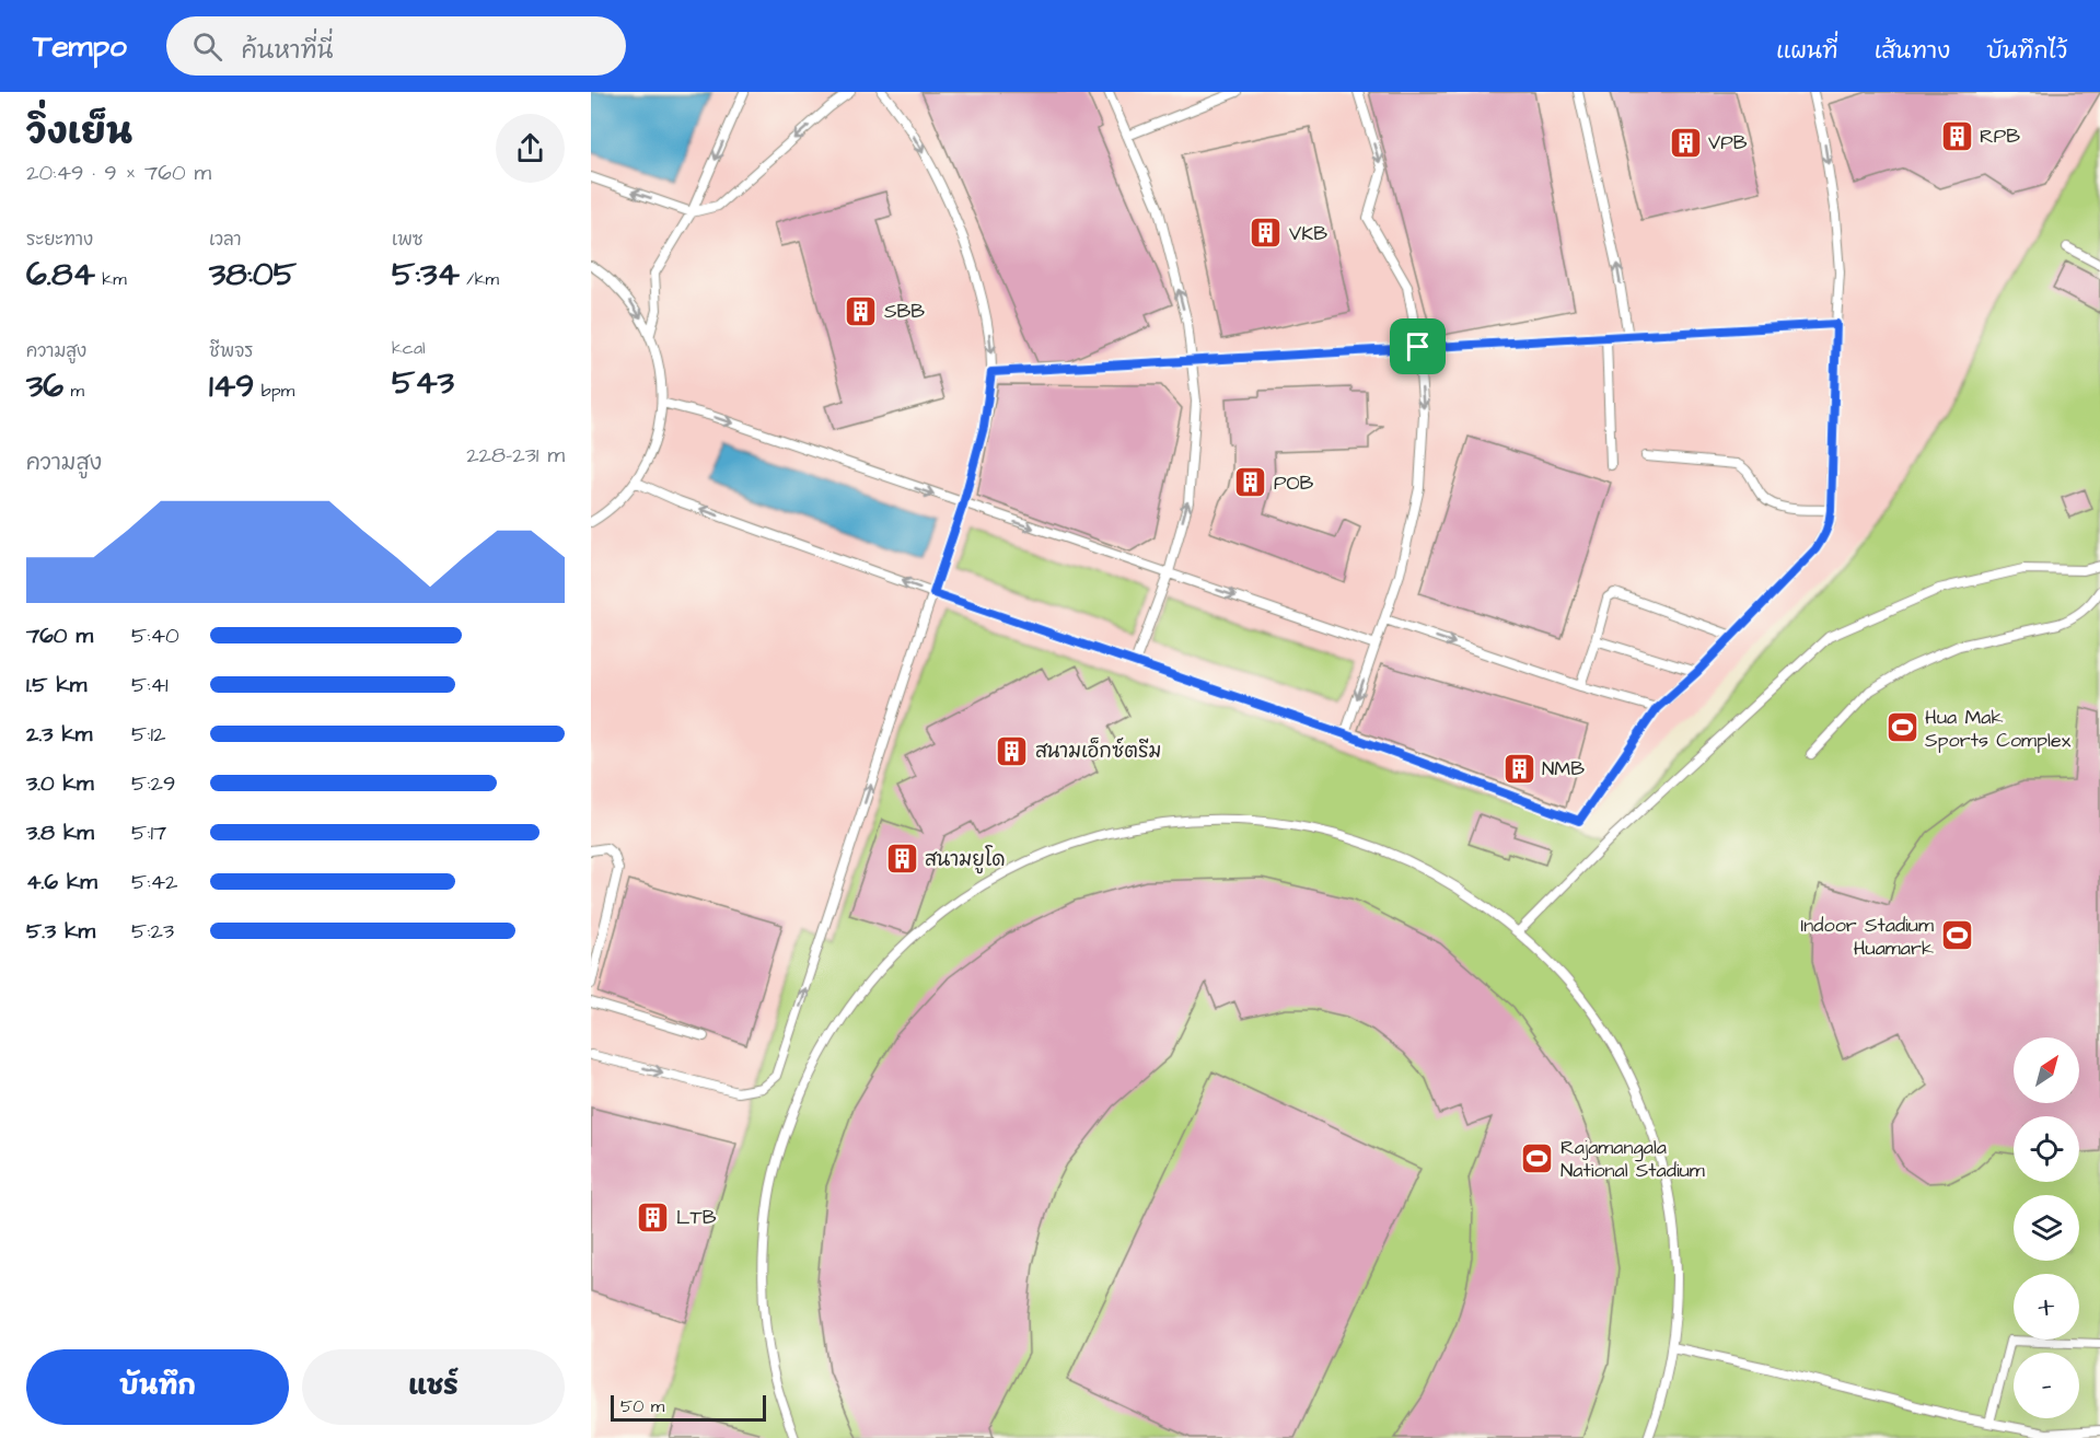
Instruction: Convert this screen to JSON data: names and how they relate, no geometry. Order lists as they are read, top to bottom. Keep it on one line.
{"places":{"building":["RPB","VPB","VKB","SBB","POB","สนามเอ็กซ์ตรีม","NMB","สนามยูโด","LTB"],"sports":["Hua Mak Sports Complex","Indoor Stadium Huamark","Rajamangala National Stadium"]},"scale_bar":"50 m","north":"top right","page":{"header":"Tempo","search":"ค้นหาที่นี่","nav":["แผนที่","เส้นทาง","บันทึกไว้"],"heading":["วิ่งเย็น","20:49 · 9 × 760 m"],"stats":[["ระยะทาง","6.84 km"],["เวลา","38:05"],["เพซ","5:34 /km"],["ความสูง","36 m"],["ชีพจร","149 bpm"],["kcal","543"]],"chart":["ความสูง","228–231 m"],"list":[{"name":"760 m","note":"5:40"},{"name":"1.5 km","note":"5:41"},{"name":"2.3 km","note":"5:12"},{"name":"3.0 km","note":"5:29"},{"name":"3.8 km","note":"5:17"},{"name":"4.6 km","note":"5:42"},{"name":"5.3 km","note":"5:23"}],"map_buttons":["+","−"],"buttons":["บันทึก","แชร์"],"scale":"50 m"}}
